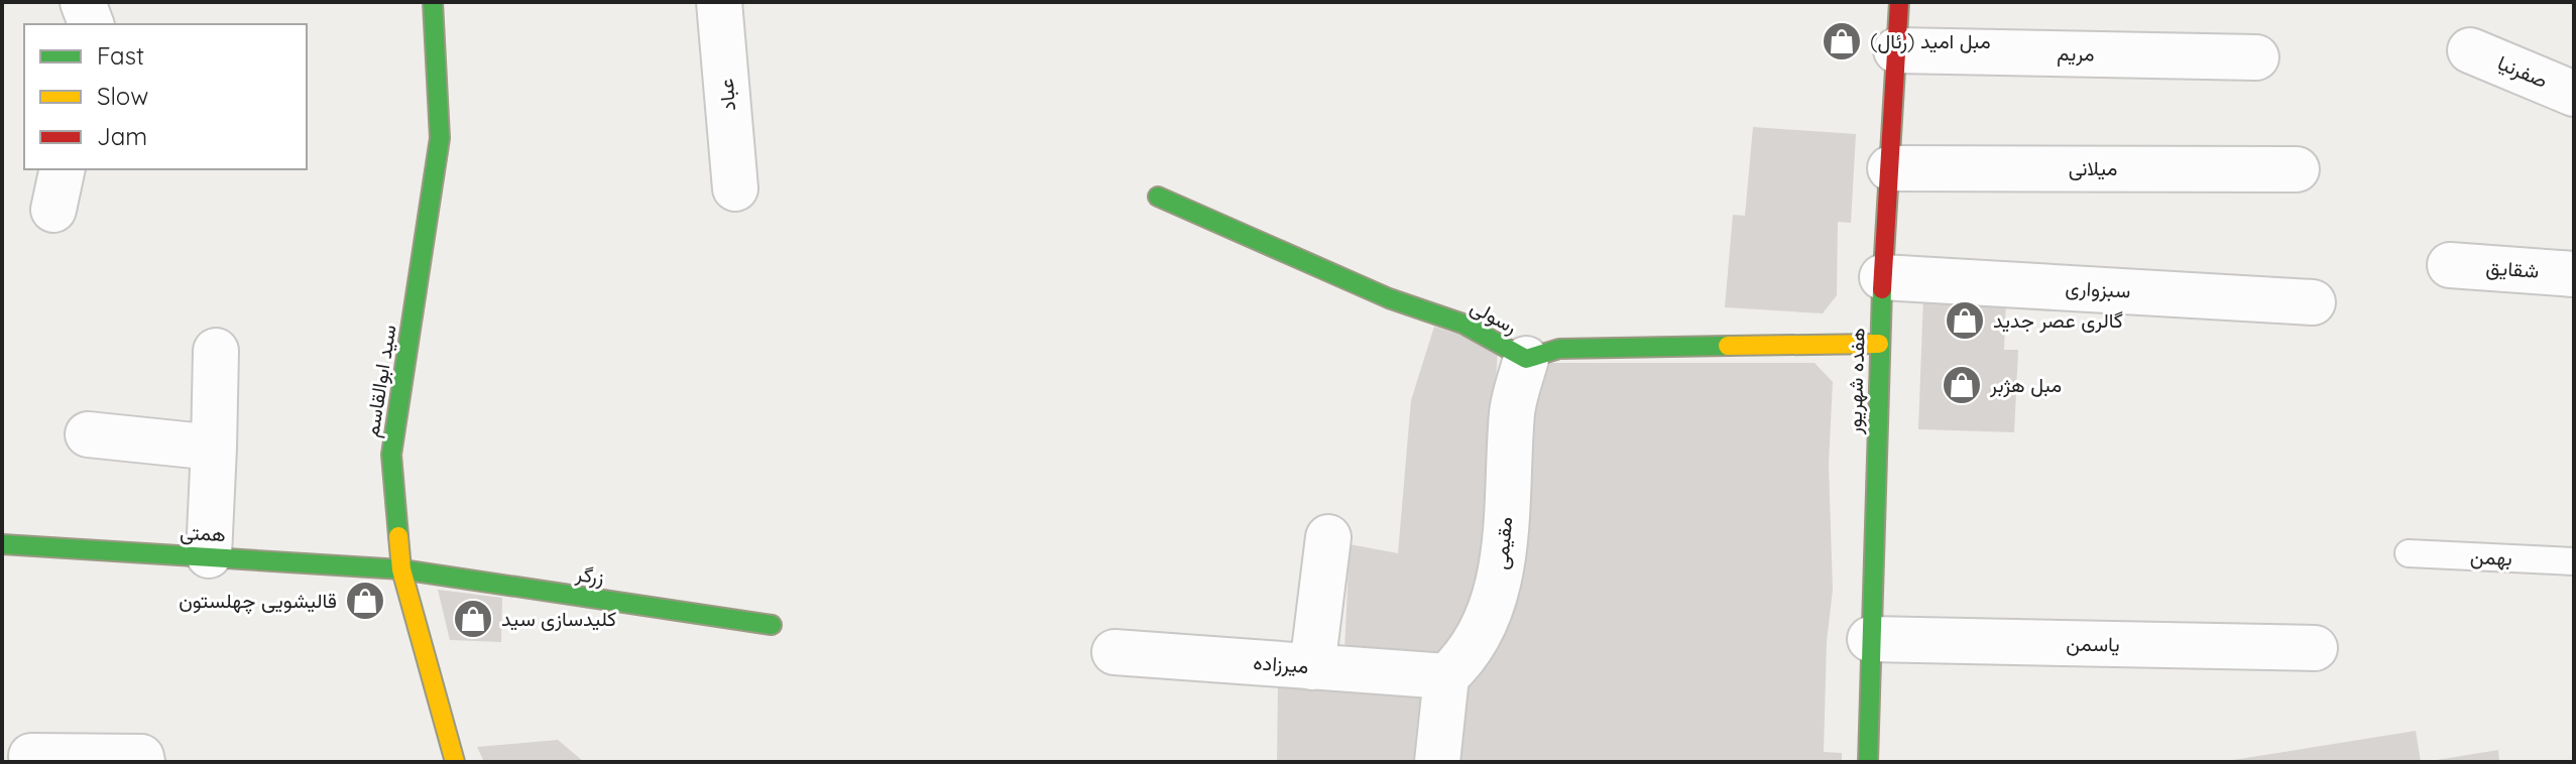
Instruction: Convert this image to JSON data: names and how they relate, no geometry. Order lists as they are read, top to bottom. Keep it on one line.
{"streets":{"street":["مریم","صفرنیا","عباد","میلانی","شقایق","سبزواری","رسولی","سید ابوالقاسم","هفده شهریور","همتی","مقیمی","زرگر","یاسمن","میرزاده"],"lane":["بهمن"]},"crossings":[["مریم","هفده شهریور"],["میلانی","هفده شهریور"],["سبزواری","هفده شهریور"],["رسولی","هفده شهریور"],["رسولی","مقیمی"],["سید ابوالقاسم","همتی"],["سید ابوالقاسم","زرگر"],["هفده شهریور","یاسمن"],["همتی","زرگر"],["مقیمی","میرزاده"]],"places":{"shop":["مبل امید (رئال)","گالری عصر جدید","مبل هژبر","قالیشویی چهلستون","کلیدسازی سید"]},"legend":["Fast","Slow","Jam"]}
